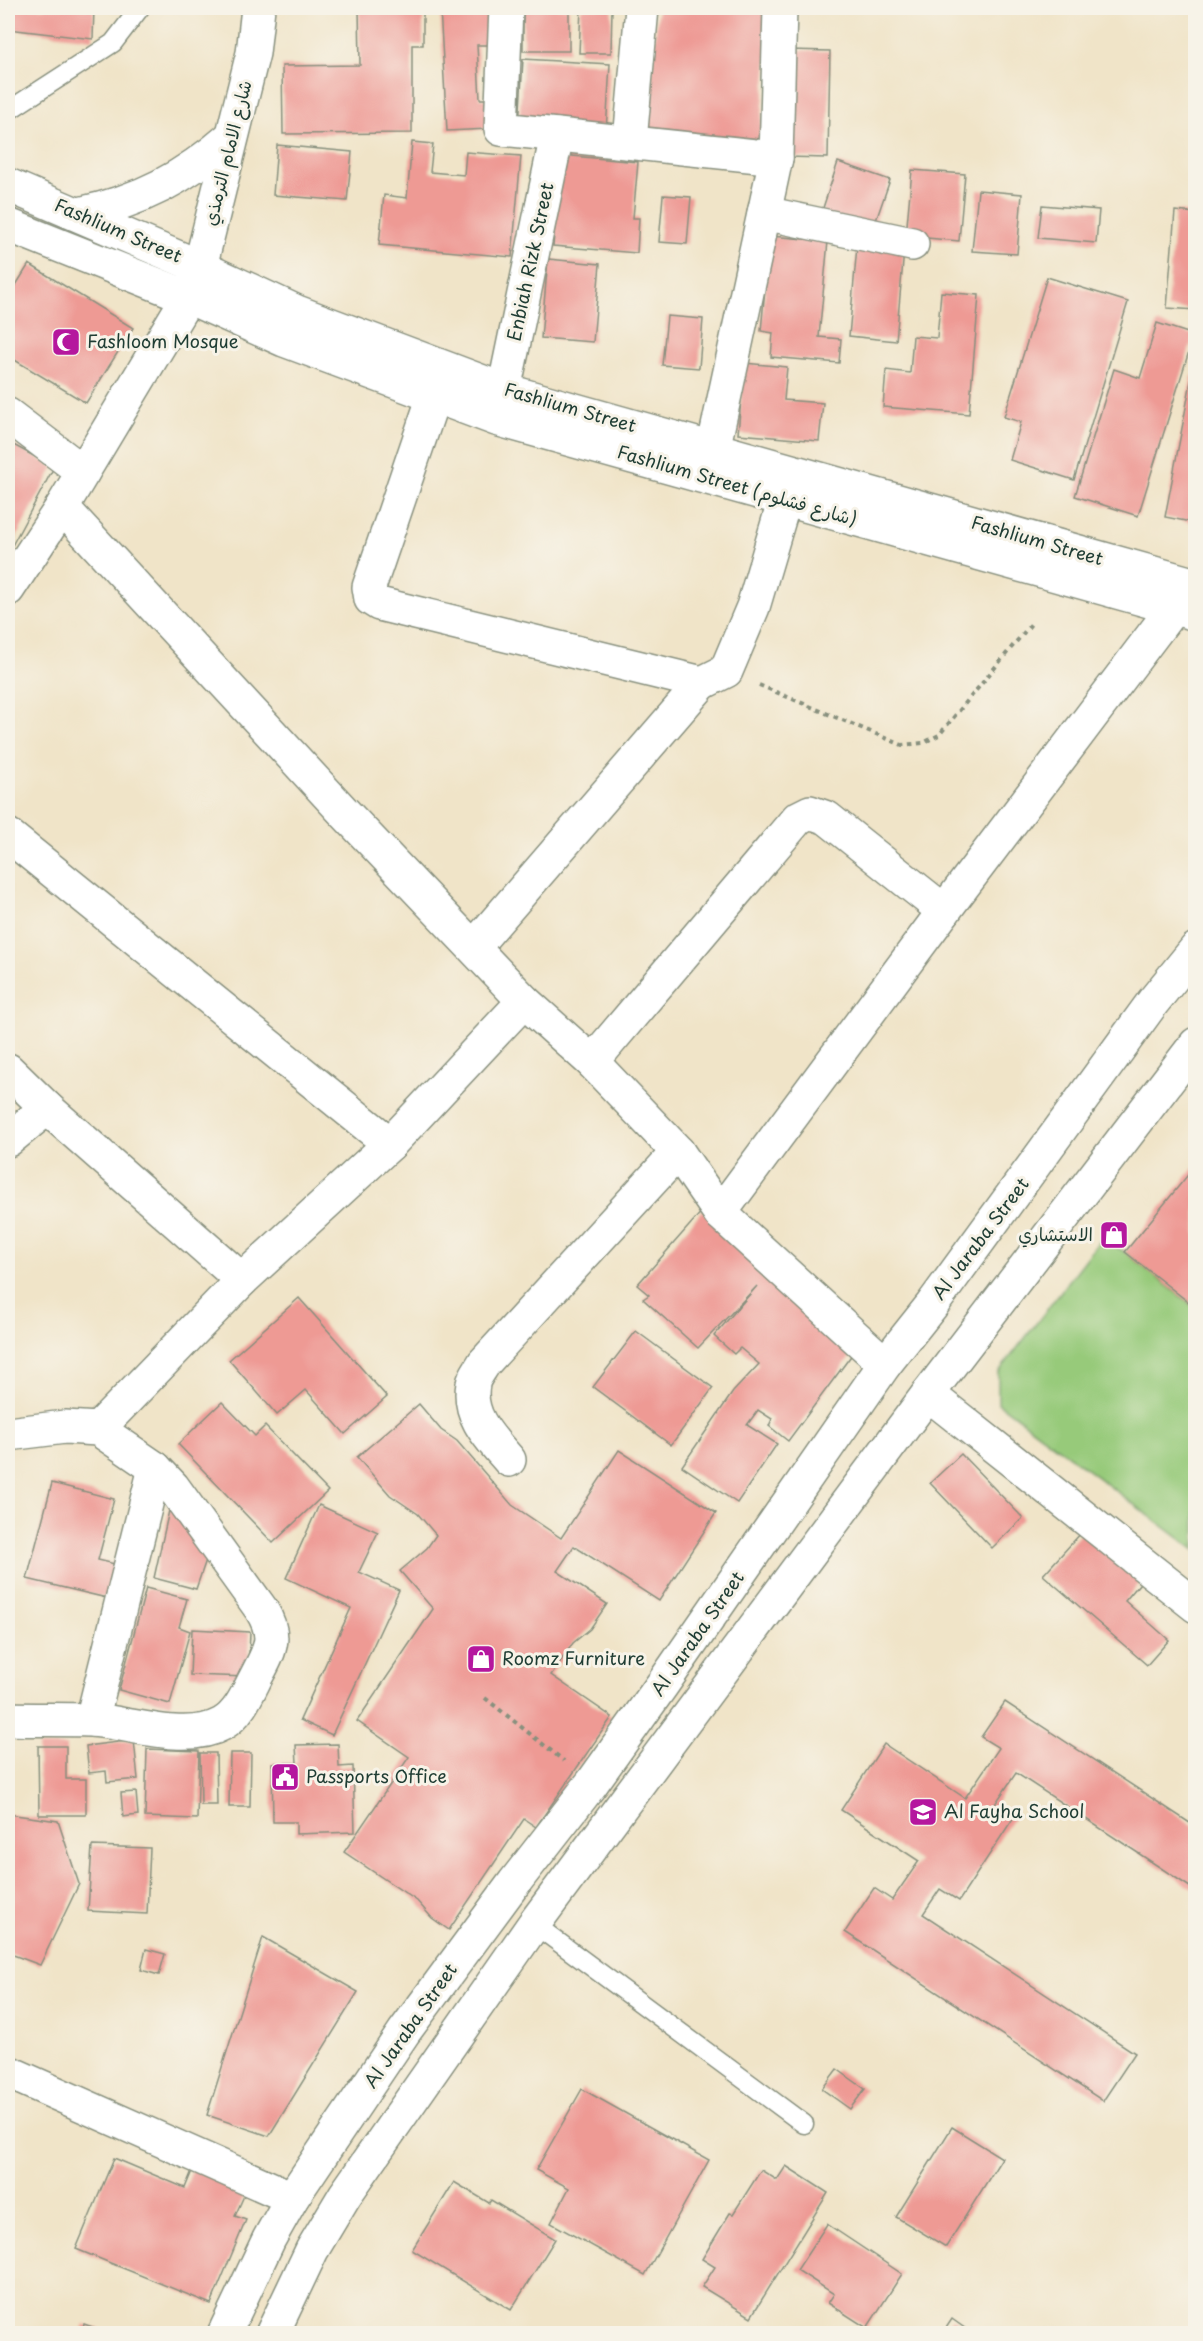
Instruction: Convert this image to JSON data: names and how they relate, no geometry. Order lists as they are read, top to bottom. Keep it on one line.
{"streets":{"street":["شارع الامام الترمذي","Fashlium Street","Enbiah Rizk Street","Fashlium Street (شارع فشلوم)","Al Jaraba Street"]},"crossings":[["شارع الامام الترمذي","Fashlium Street"],["Fashlium Street","Enbiah Rizk Street"],["Fashlium Street","Fashlium Street (شارع فشلوم)"]],"places":{"mosque":["Fashloom Mosque"],"shop":["الاستشاري","Roomz Furniture"],"public building":["Passports Office"],"school or university":["Al Fayha School"]}}
